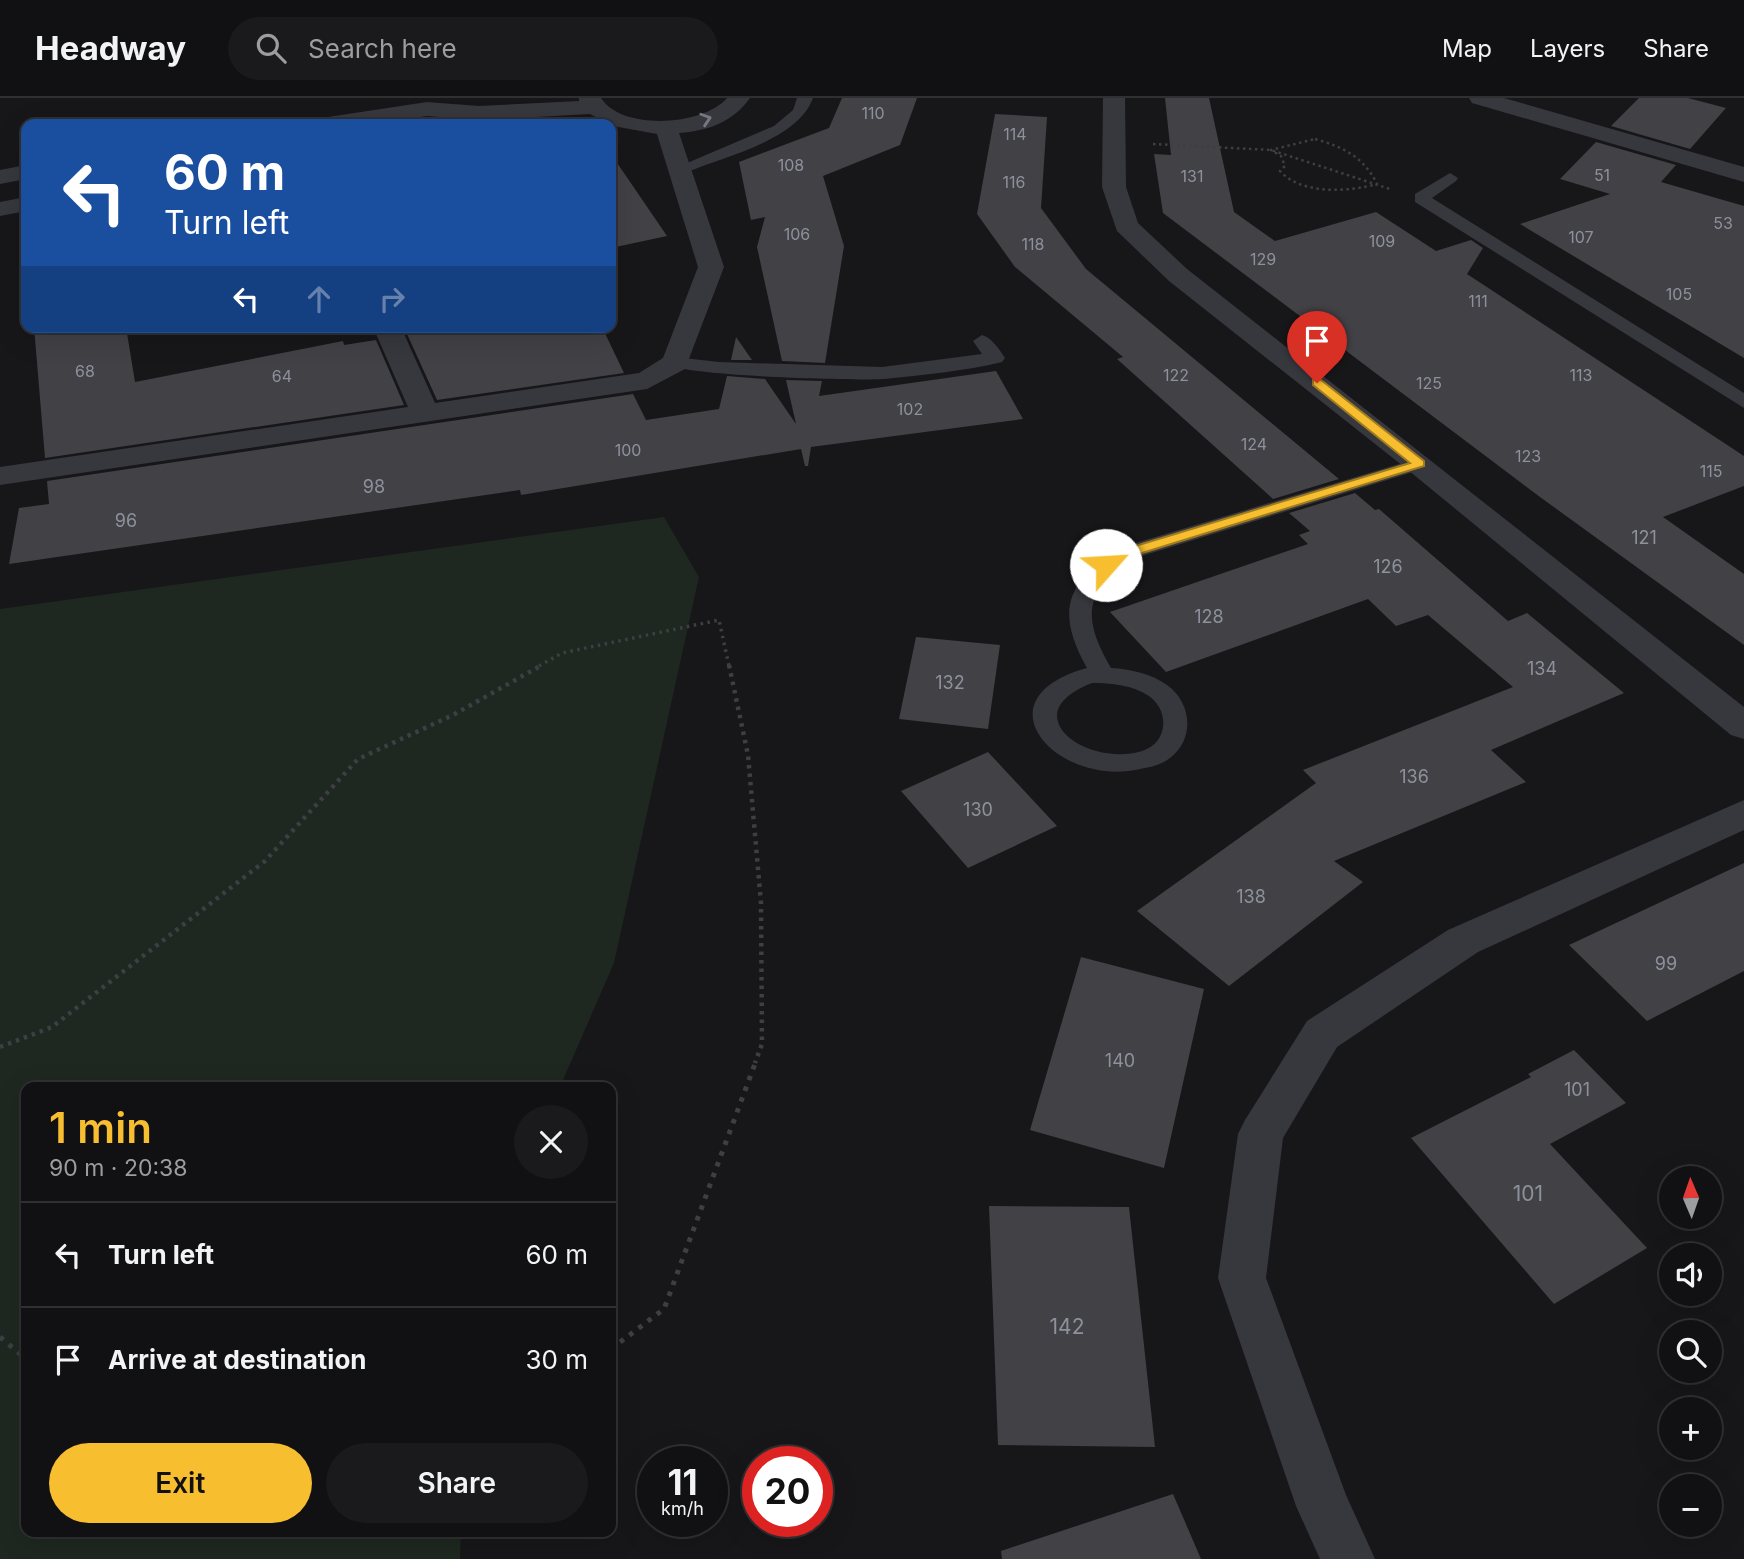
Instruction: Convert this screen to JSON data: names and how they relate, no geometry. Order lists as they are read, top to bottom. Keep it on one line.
{"house_numbers":["110","114","108","51","131","116","53","106","107","109","118","129","105","111","68","122","113","64","125","102","124","100","123","115","98","96","121","126","128","134","132","136","130","138","99","140","101","101","142"],"north":"top","page":{"header":"Headway","search":"Search here","nav":["Map","Layers","Share"],"turn":["60 m","Turn left"],"heading":["1 min","90 m · 20:38"],"map_buttons":["+","−"],"list":[{"name":"Turn left","value":"60 m"},{"name":"Arrive at destination","value":"30 m"}],"buttons":["Exit","Share"],"speed":"11 km/h","limit":"20"}}
